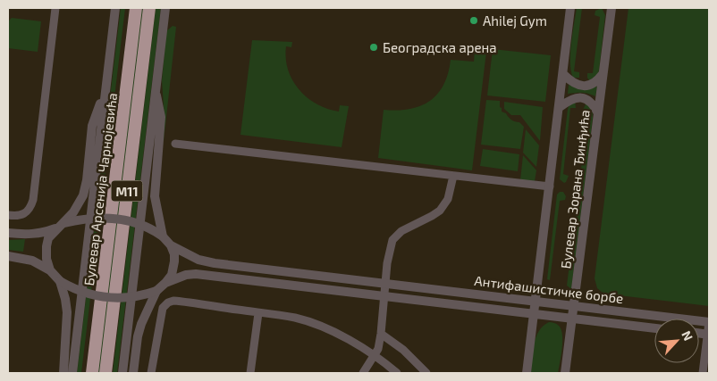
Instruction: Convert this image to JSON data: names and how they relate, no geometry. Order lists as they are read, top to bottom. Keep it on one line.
{"streets":{"highway":["Булевар Арсенија Чарнојевића","M11"],"street":["Булевар Зорана Ђинђића","Антифашистичке борбе"]},"crossings":[["Булевар Зорана Ђинђића","Антифашистичке борбе"]],"places":["Ahilej Gym","Београдска арена"],"north":"top right"}
